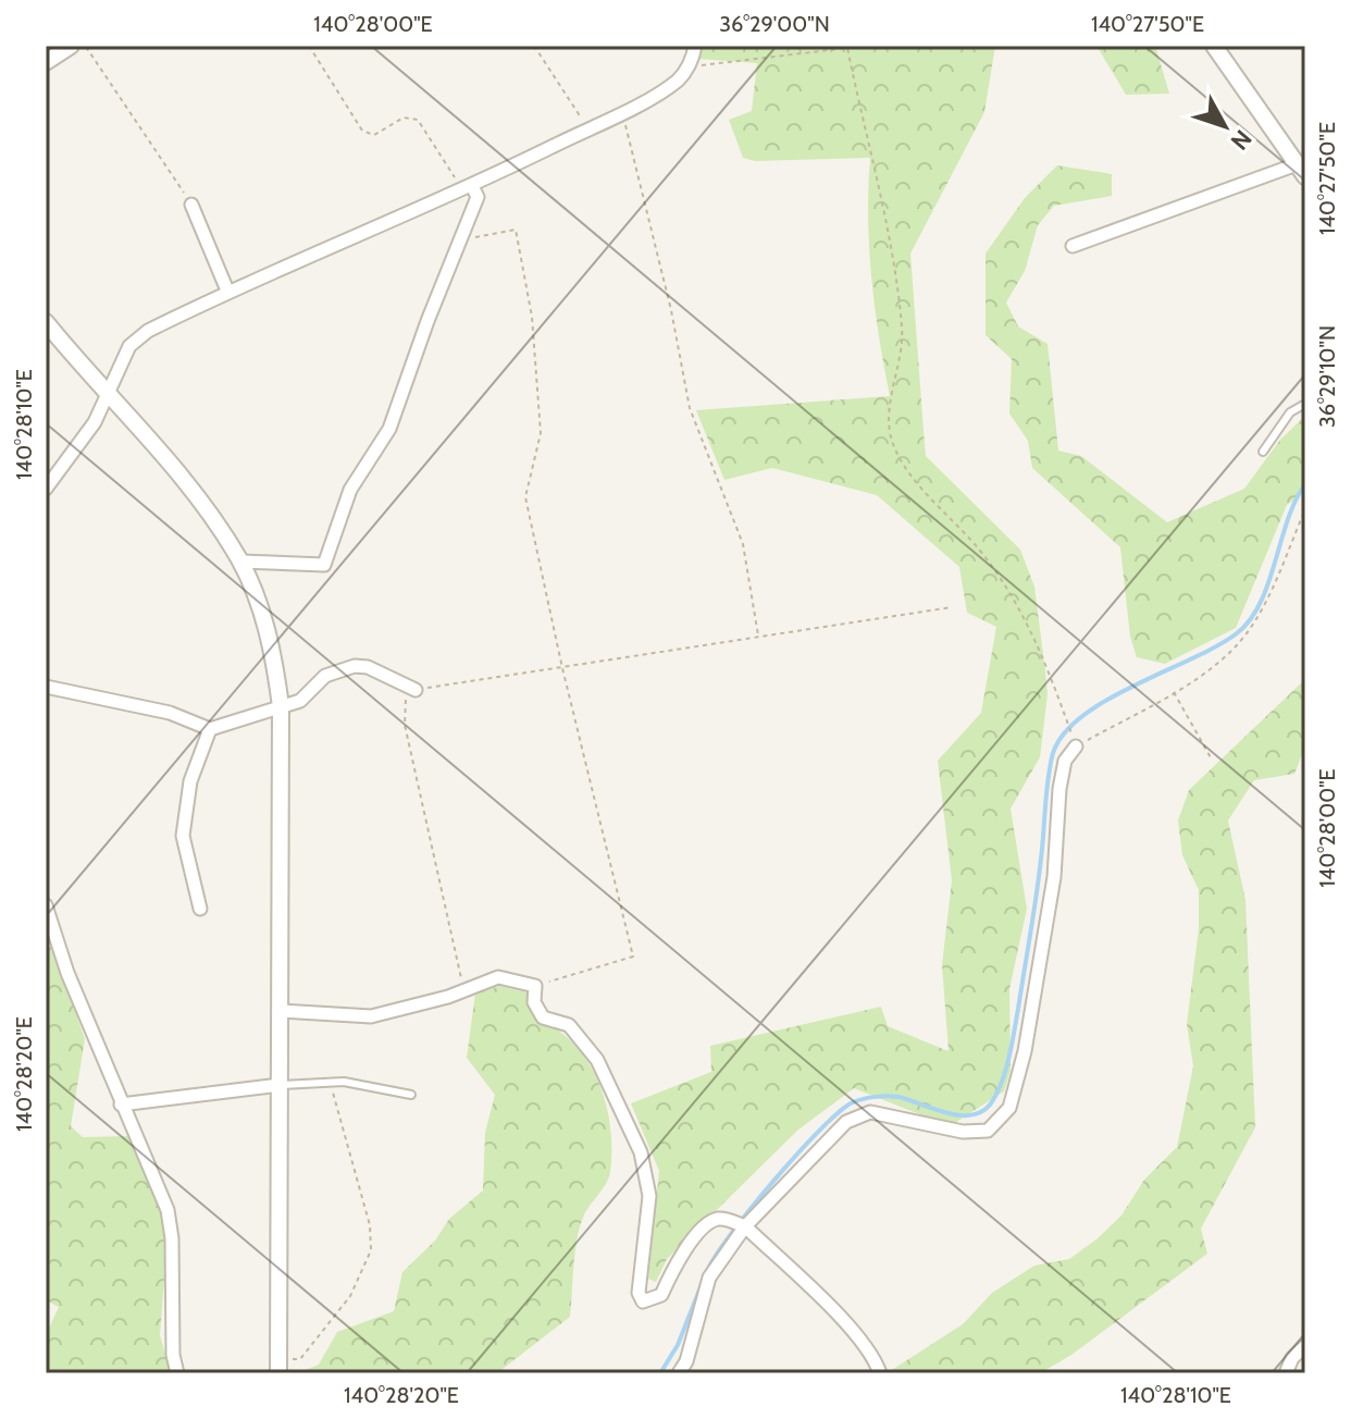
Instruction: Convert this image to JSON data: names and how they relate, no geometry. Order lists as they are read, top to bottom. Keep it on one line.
{"north":"bottom right","coordinates":["140°28'00\"E","36°29'00\"N","140°27'50\"E","36°29'10\"N","140°28'10\"E","140°28'20\"E"]}
